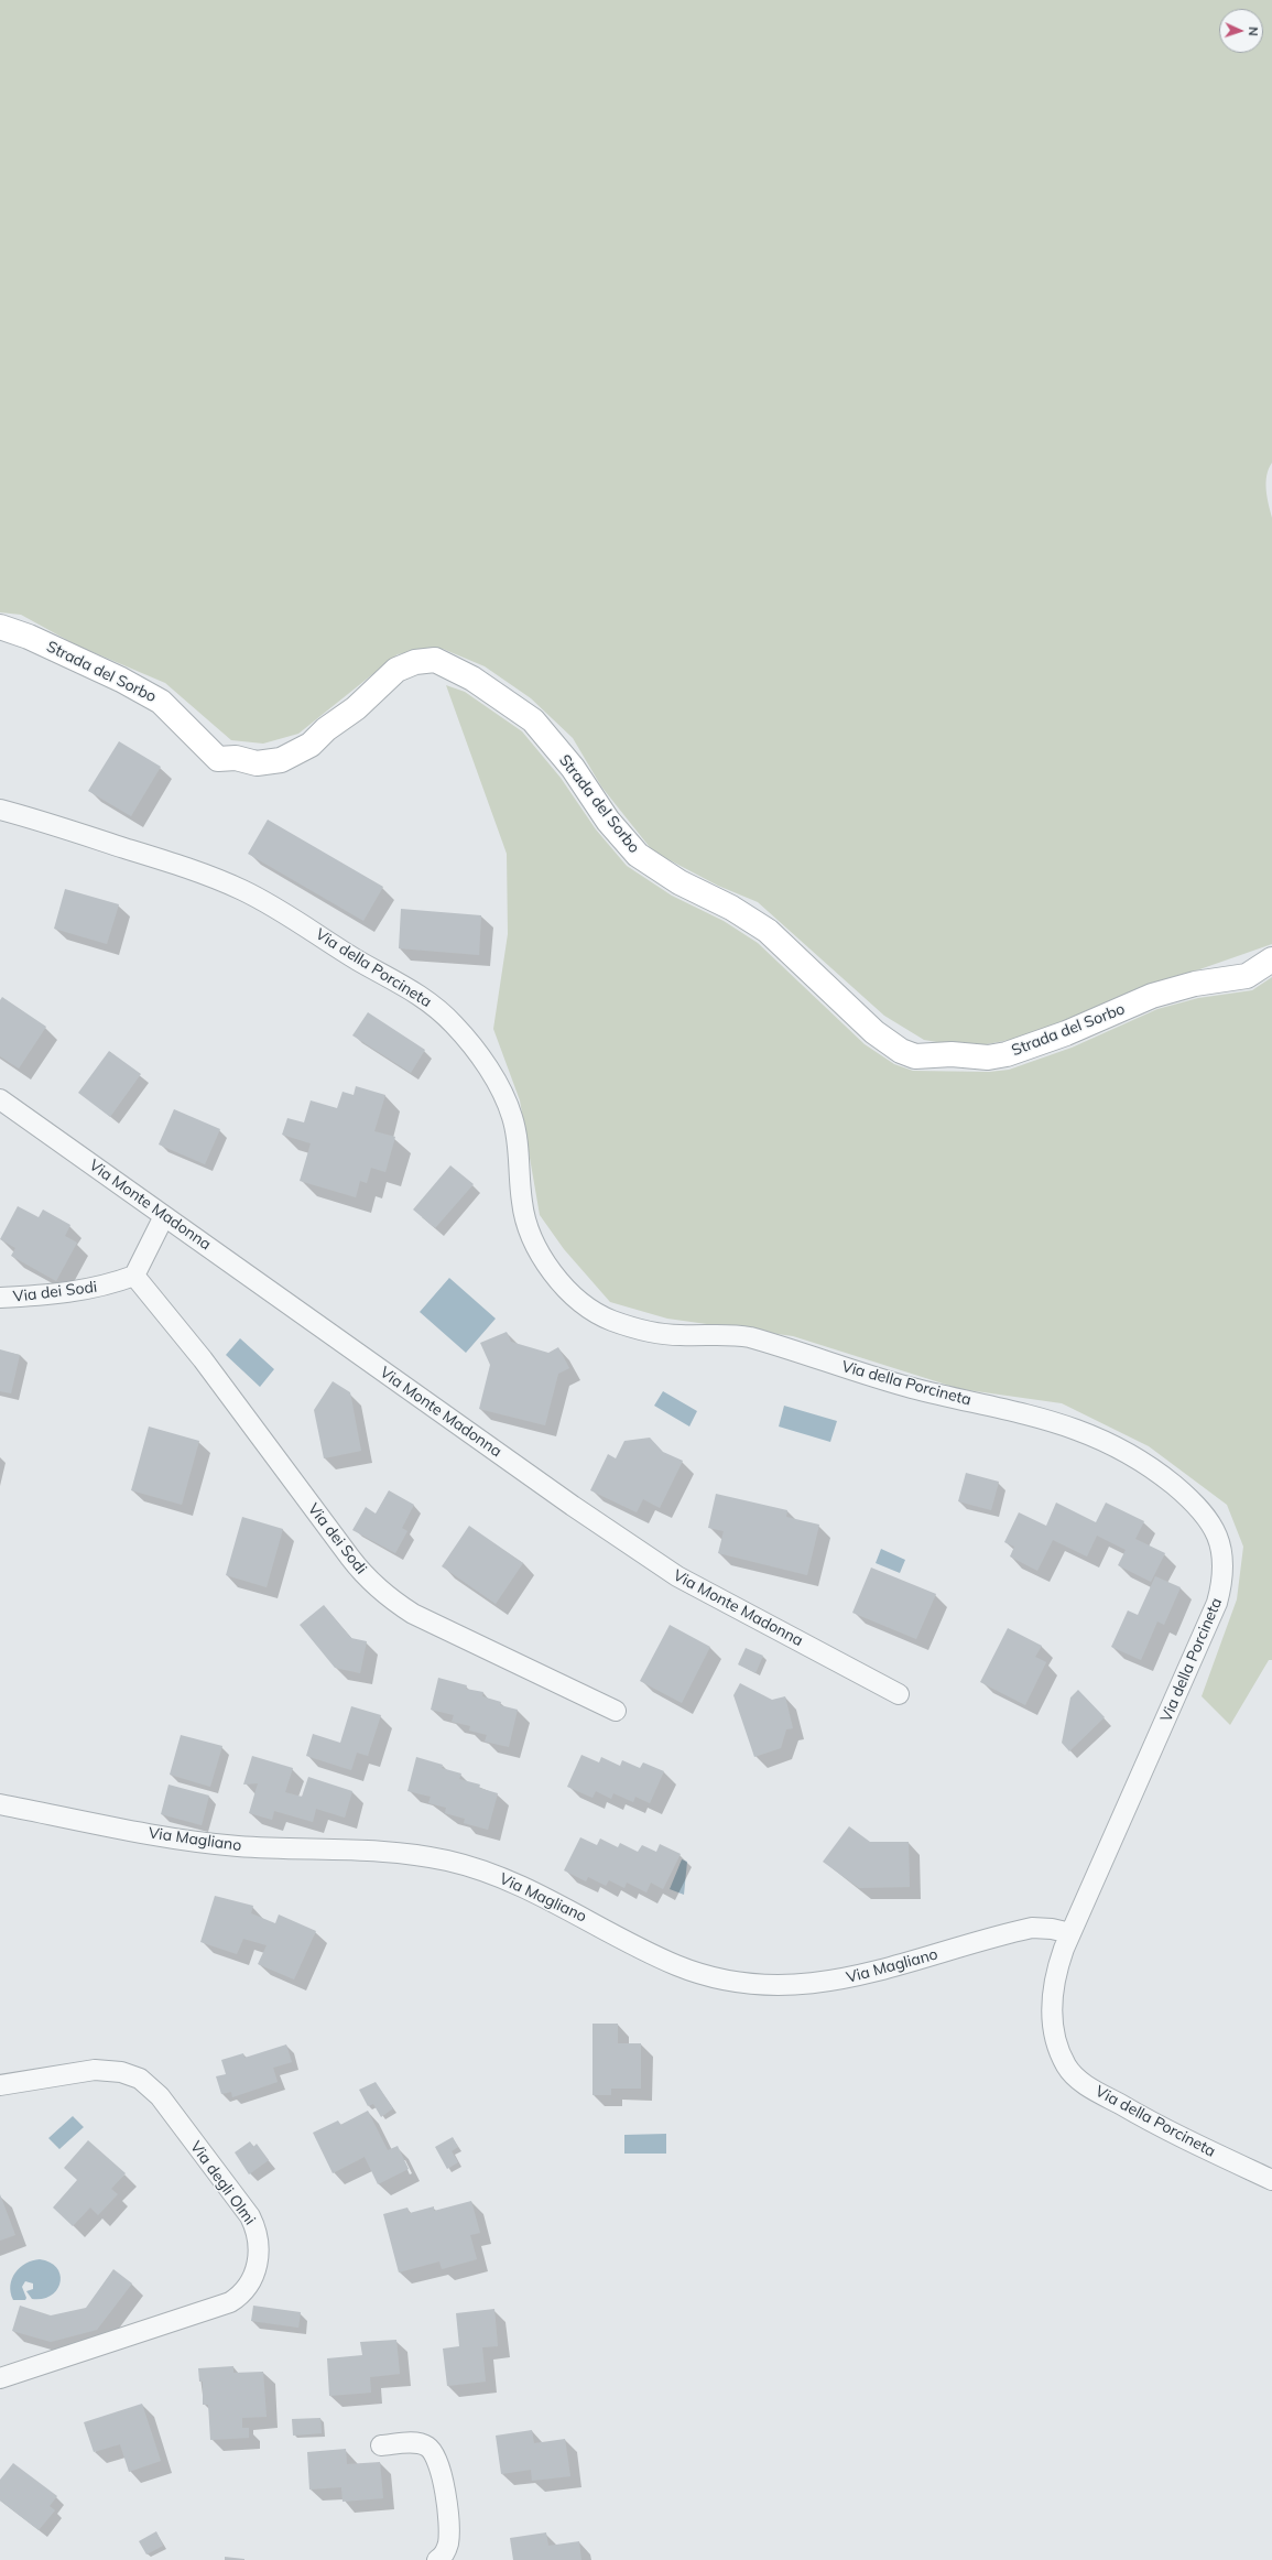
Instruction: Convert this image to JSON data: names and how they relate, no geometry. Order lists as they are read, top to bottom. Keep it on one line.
{"streets":{"street":["Strada del Sorbo","Via della Porcineta","Via Monte Madonna","Via dei Sodi","Via Magliano","Via degli Olmi"]},"crossings":[["Via della Porcineta","Via Magliano"]],"north":"right"}
